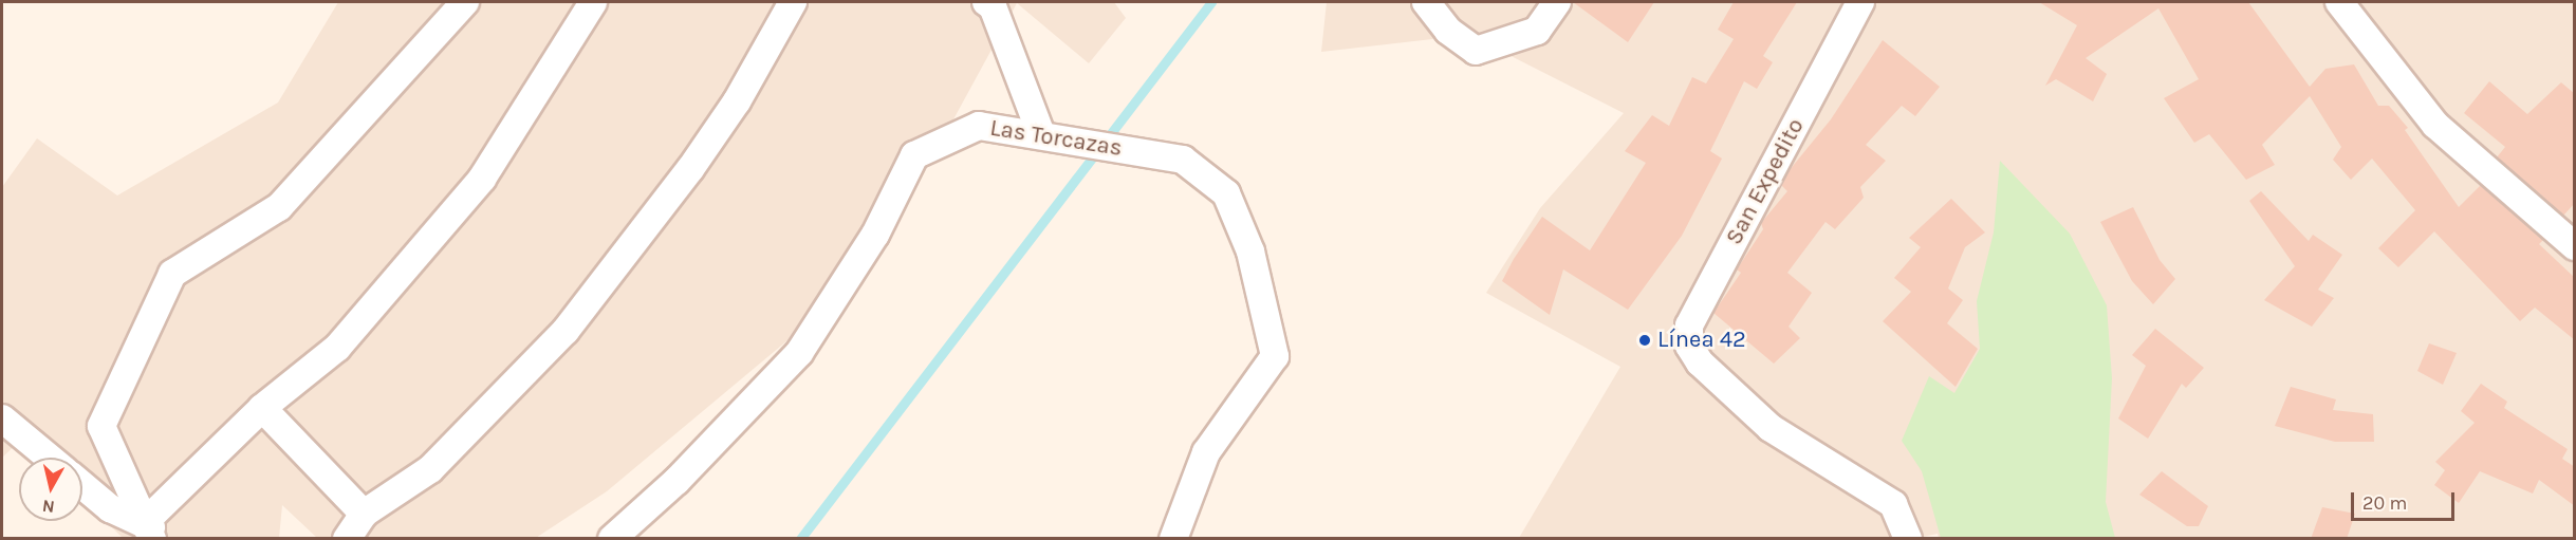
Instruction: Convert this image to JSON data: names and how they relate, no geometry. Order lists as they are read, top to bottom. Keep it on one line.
{"streets":{"street":["Las Torcazas","San Expedito"]},"places":["Línea 42"],"scale_bar":"20 m","north":"bottom"}
